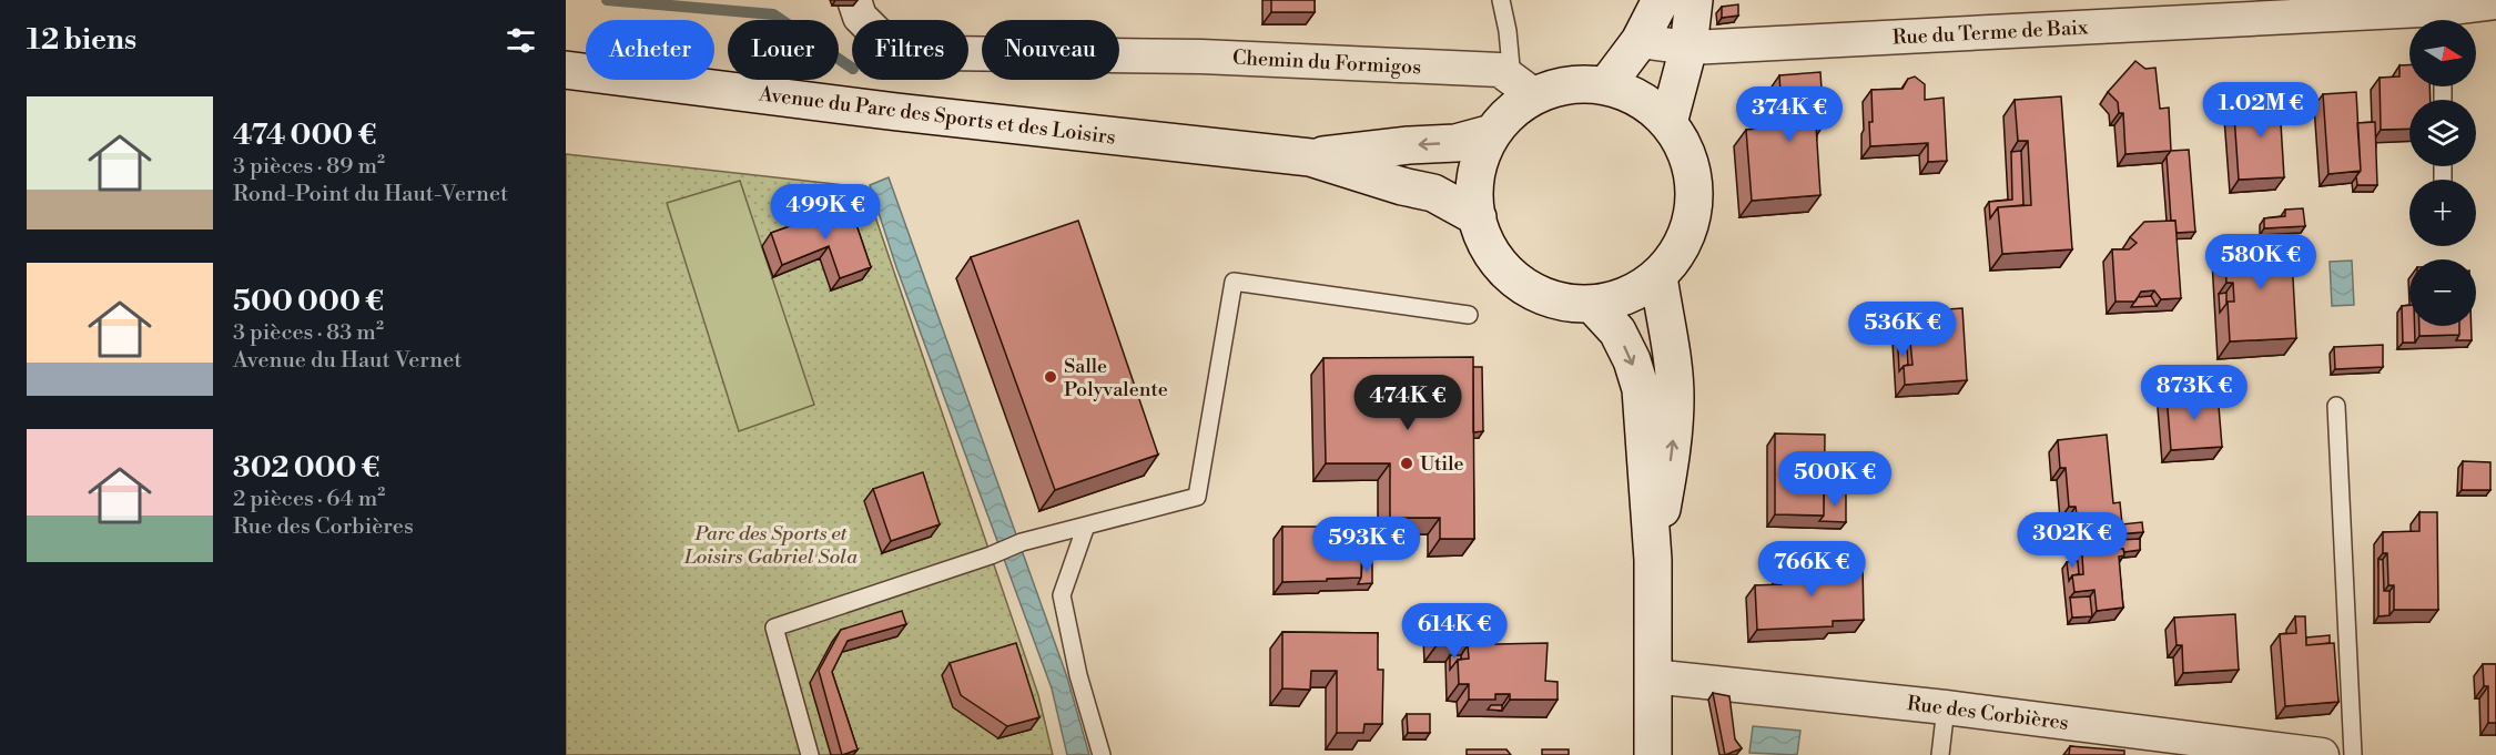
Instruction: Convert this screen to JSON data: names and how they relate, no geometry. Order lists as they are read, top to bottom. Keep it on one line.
{"streets":{"main road":["Avenue du Parc des Sports et des Loisirs"],"street":["Rue du Terme de Baix","Chemin du Formigos","Rue des Corbières"]},"crossings":[["Chemin du Formigos","Avenue du Parc des Sports et des Loisirs"]],"parks":["Parc des Sports et Loisirs Gabriel Sola"],"places":["Salle Polyvalente","Utile"],"north":"right","page":{"heading":"12 biens","map_buttons":["+","−"],"chip":["Acheter","Louer","Filtres","Nouveau"],"list":[{"name":"474 000 €","note":"3 pièces · 89 m² · Rond-Point du Haut-Vernet"},{"name":"500 000 €","note":"3 pièces · 83 m² · Avenue du Haut Vernet"},{"name":"302 000 €","note":"2 pièces · 64 m² · Rue des Corbières"}],"price":["1.02M €","374K €","499K €","580K €","536K €","873K €","474K €","500K €","302K €","593K €","766K €","614K €"]}}
